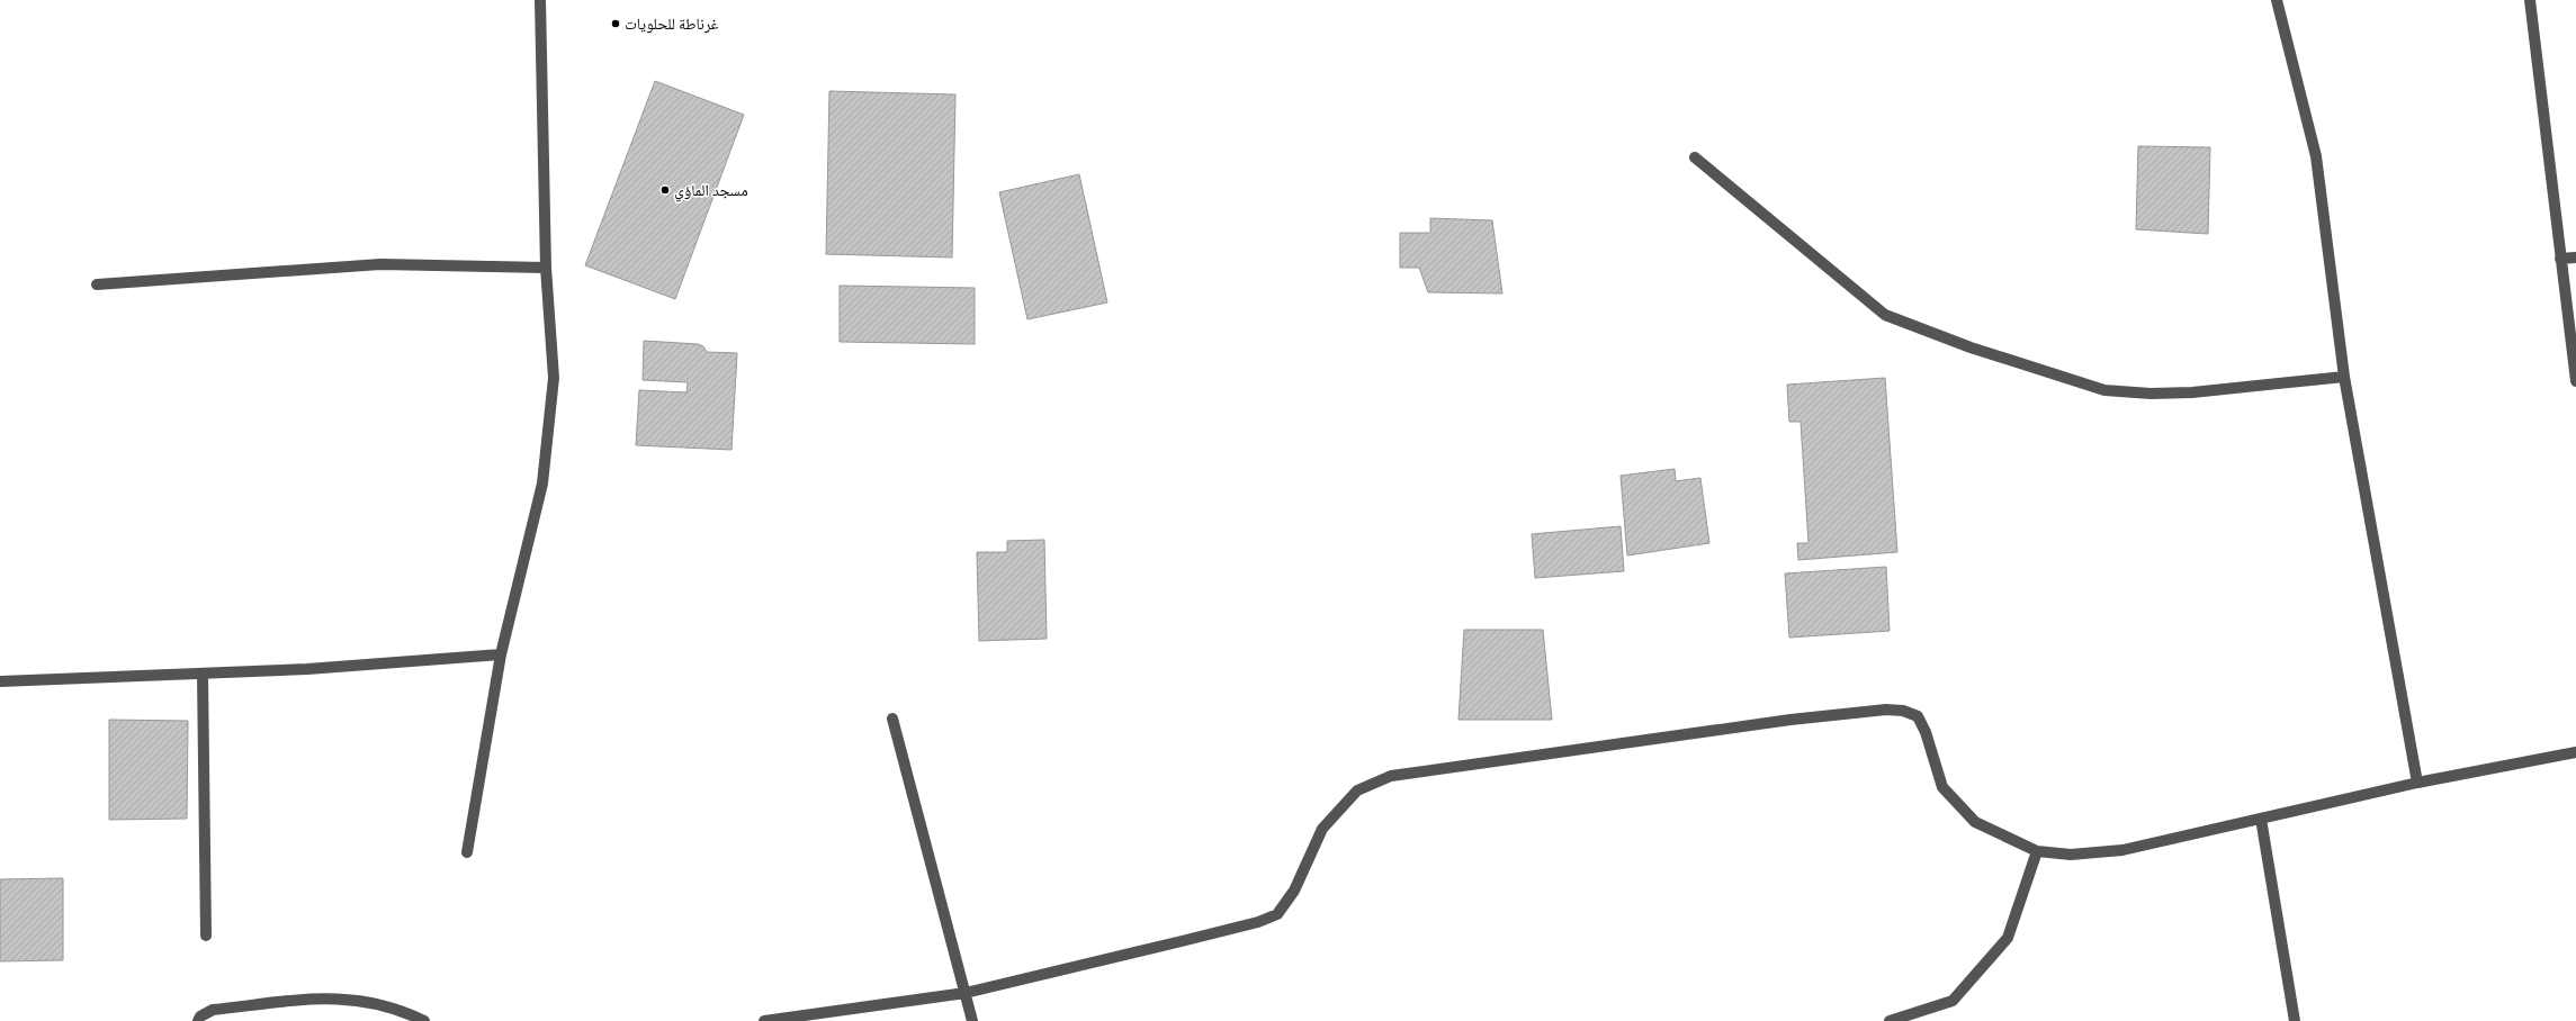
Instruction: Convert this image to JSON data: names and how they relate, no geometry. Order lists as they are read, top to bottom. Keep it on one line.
{"places":["غرناطة للحلويات","مسجد الماؤي"]}
